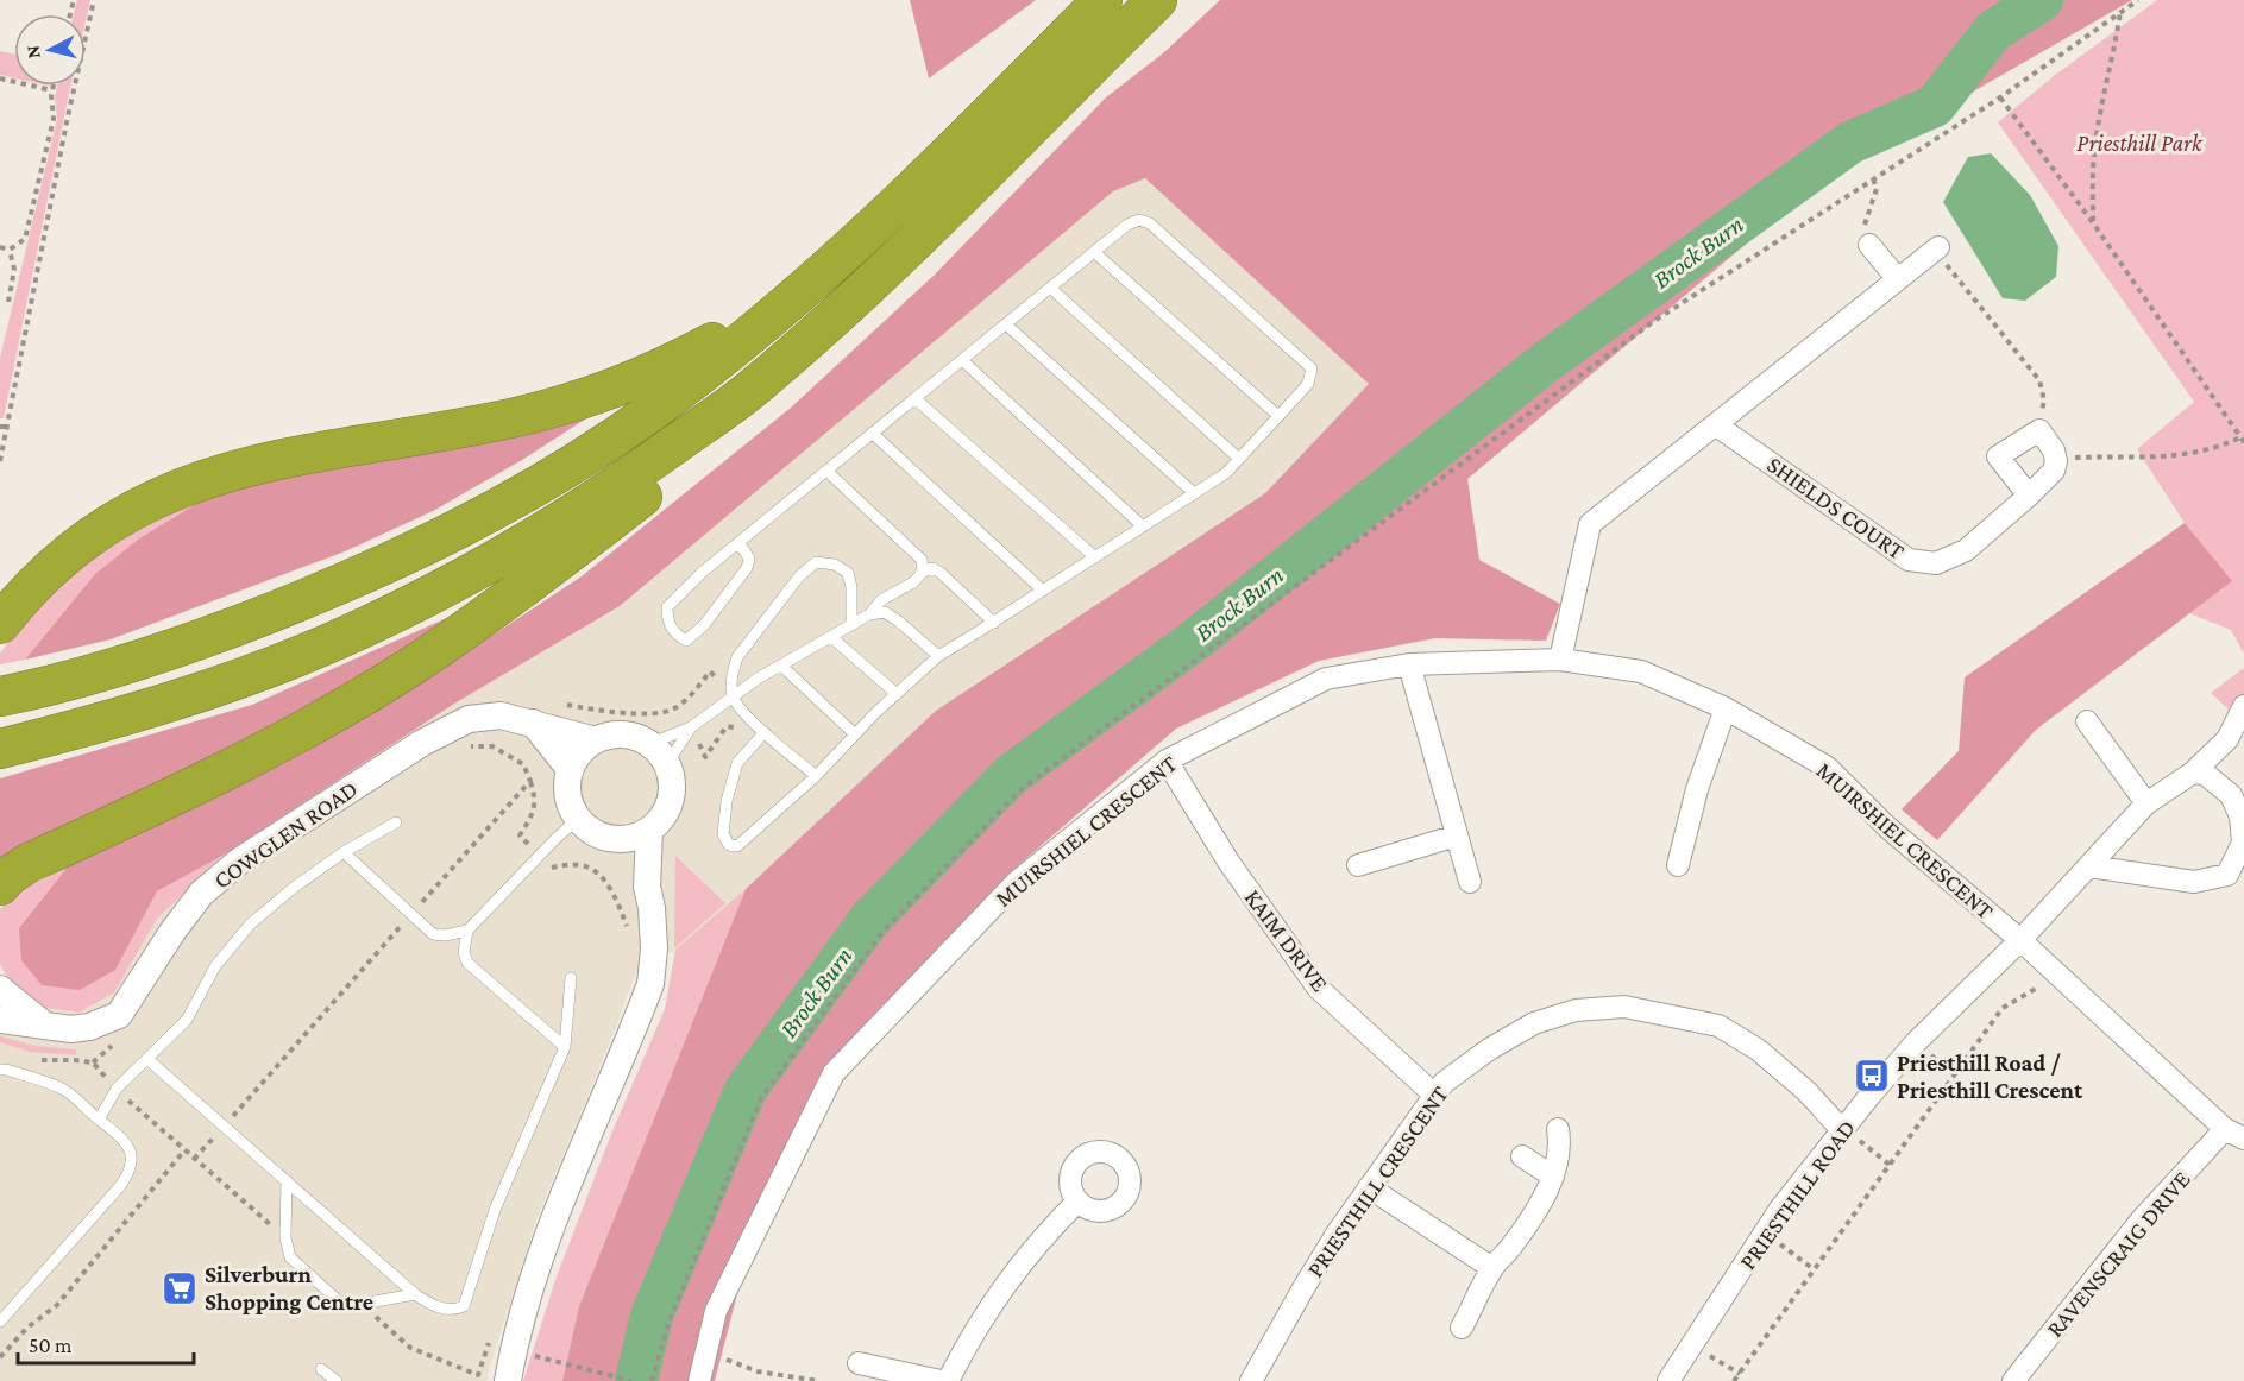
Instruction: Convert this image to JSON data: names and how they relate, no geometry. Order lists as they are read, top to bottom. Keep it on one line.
{"streets":{"street":["SHIELDS COURT","MUIRSHIEL CRESCENT","COWGLEN ROAD","KAIM DRIVE","PRIESTHILL CRESCENT","PRIESTHILL ROAD","RAVENSCRAIG DRIVE"]},"crossings":[["MUIRSHIEL CRESCENT","KAIM DRIVE"],["MUIRSHIEL CRESCENT","PRIESTHILL ROAD"],["MUIRSHIEL CRESCENT","RAVENSCRAIG DRIVE"],["KAIM DRIVE","PRIESTHILL CRESCENT"],["PRIESTHILL CRESCENT","PRIESTHILL ROAD"]],"water":["Brock Burn"],"parks":["Priesthill Park"],"places":{"bus stop":["Priesthill Road / Priesthill Crescent"],"supermarket":["Silverburn Shopping Centre"]},"scale_bar":"50 m","north":"left"}
